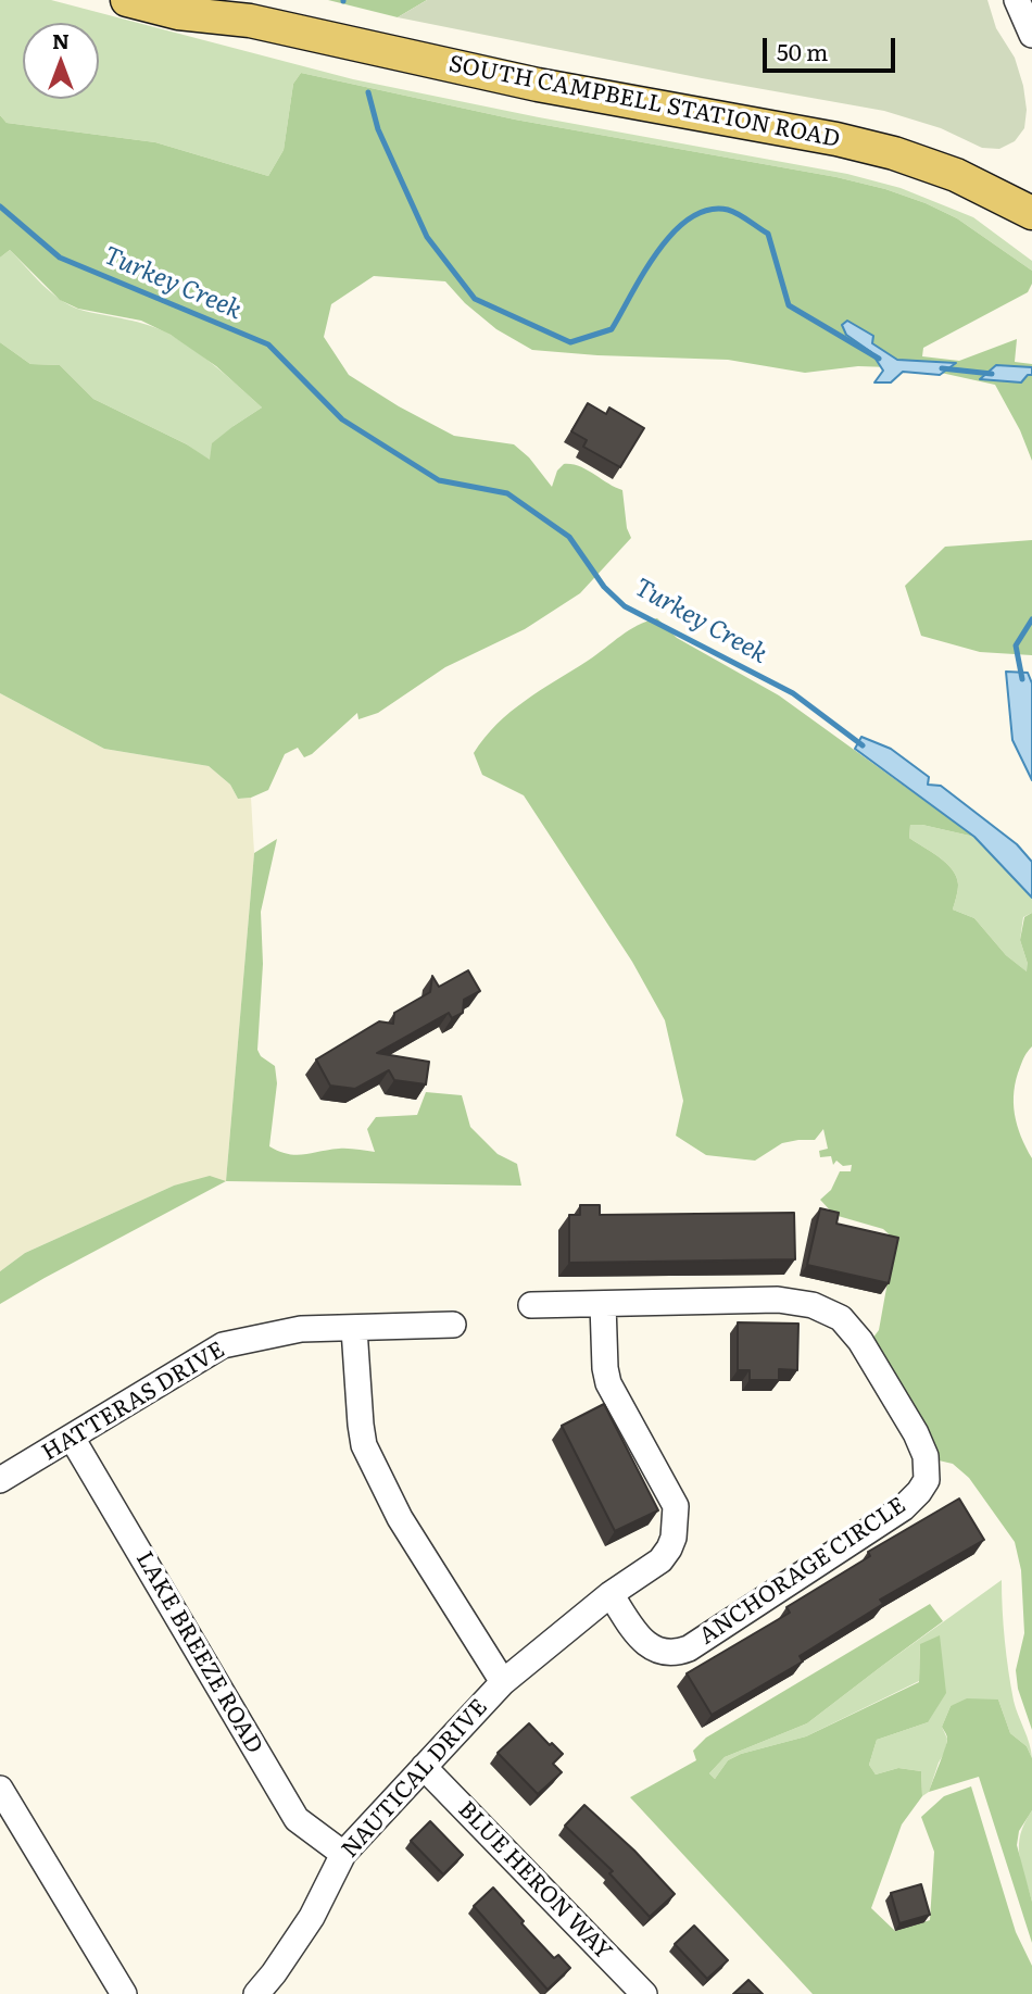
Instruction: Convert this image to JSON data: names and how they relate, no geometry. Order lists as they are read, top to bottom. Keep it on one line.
{"streets":{"main road":["SOUTH CAMPBELL STATION ROAD"],"street":["HATTERAS DRIVE","ANCHORAGE CIRCLE","LAKE BREEZE ROAD","NAUTICAL DRIVE","BLUE HERON WAY"]},"crossings":[["HATTERAS DRIVE","LAKE BREEZE ROAD"],["ANCHORAGE CIRCLE","NAUTICAL DRIVE"],["LAKE BREEZE ROAD","NAUTICAL DRIVE"],["NAUTICAL DRIVE","BLUE HERON WAY"]],"water":["Turkey Creek"],"scale_bar":"50 m","north":"top"}
